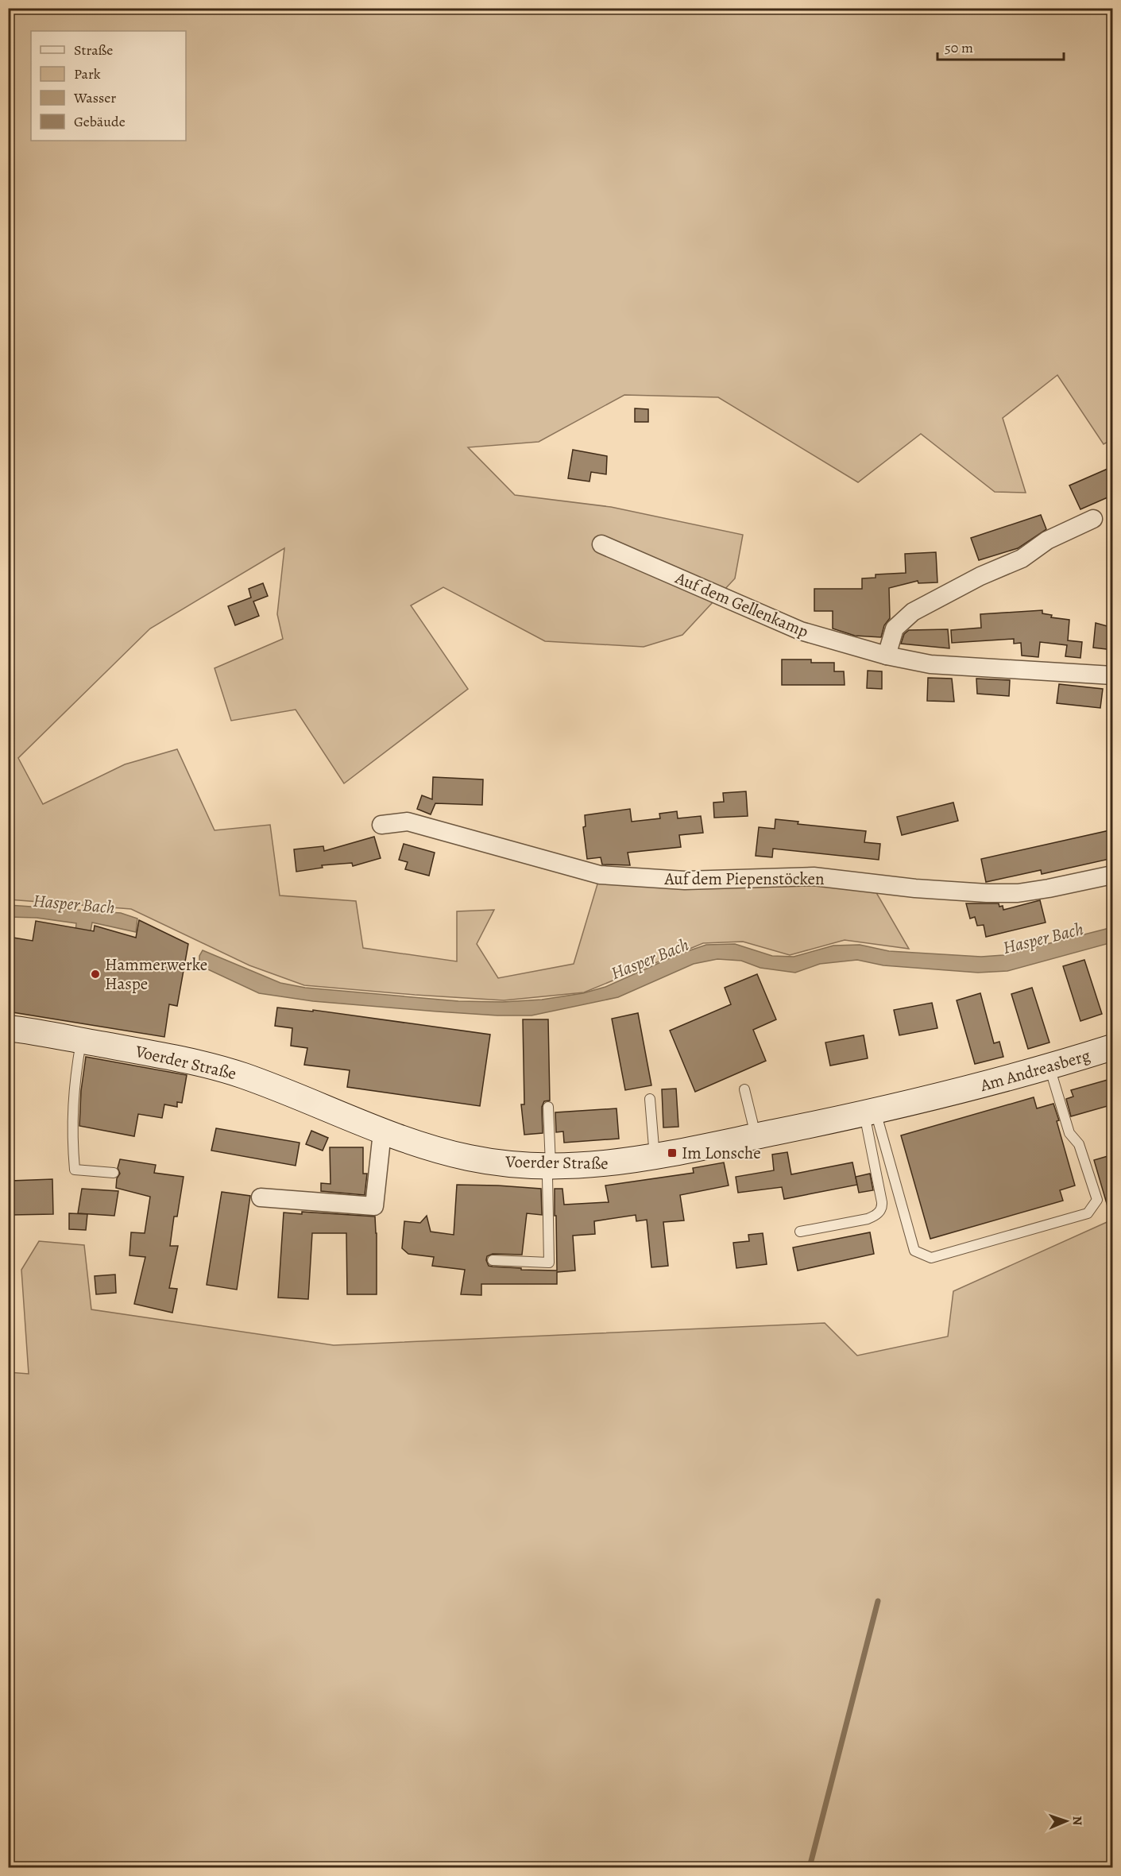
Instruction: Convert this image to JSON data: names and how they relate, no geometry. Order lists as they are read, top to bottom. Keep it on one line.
{"streets":{"main road":["Voerder Straße","Am Andreasberg"],"street":["Auf dem Gellenkamp","Auf dem Piepenstöcken"]},"crossings":[["Voerder Straße","Am Andreasberg"]],"water":["Hasper Bach"],"places":{"other":["Hammerwerke Haspe"],"transit":["Im Lonsche"]},"legend":["Straße","Park","Wasser","Gebäude"],"scale_bar":"50 m","north":"right"}
